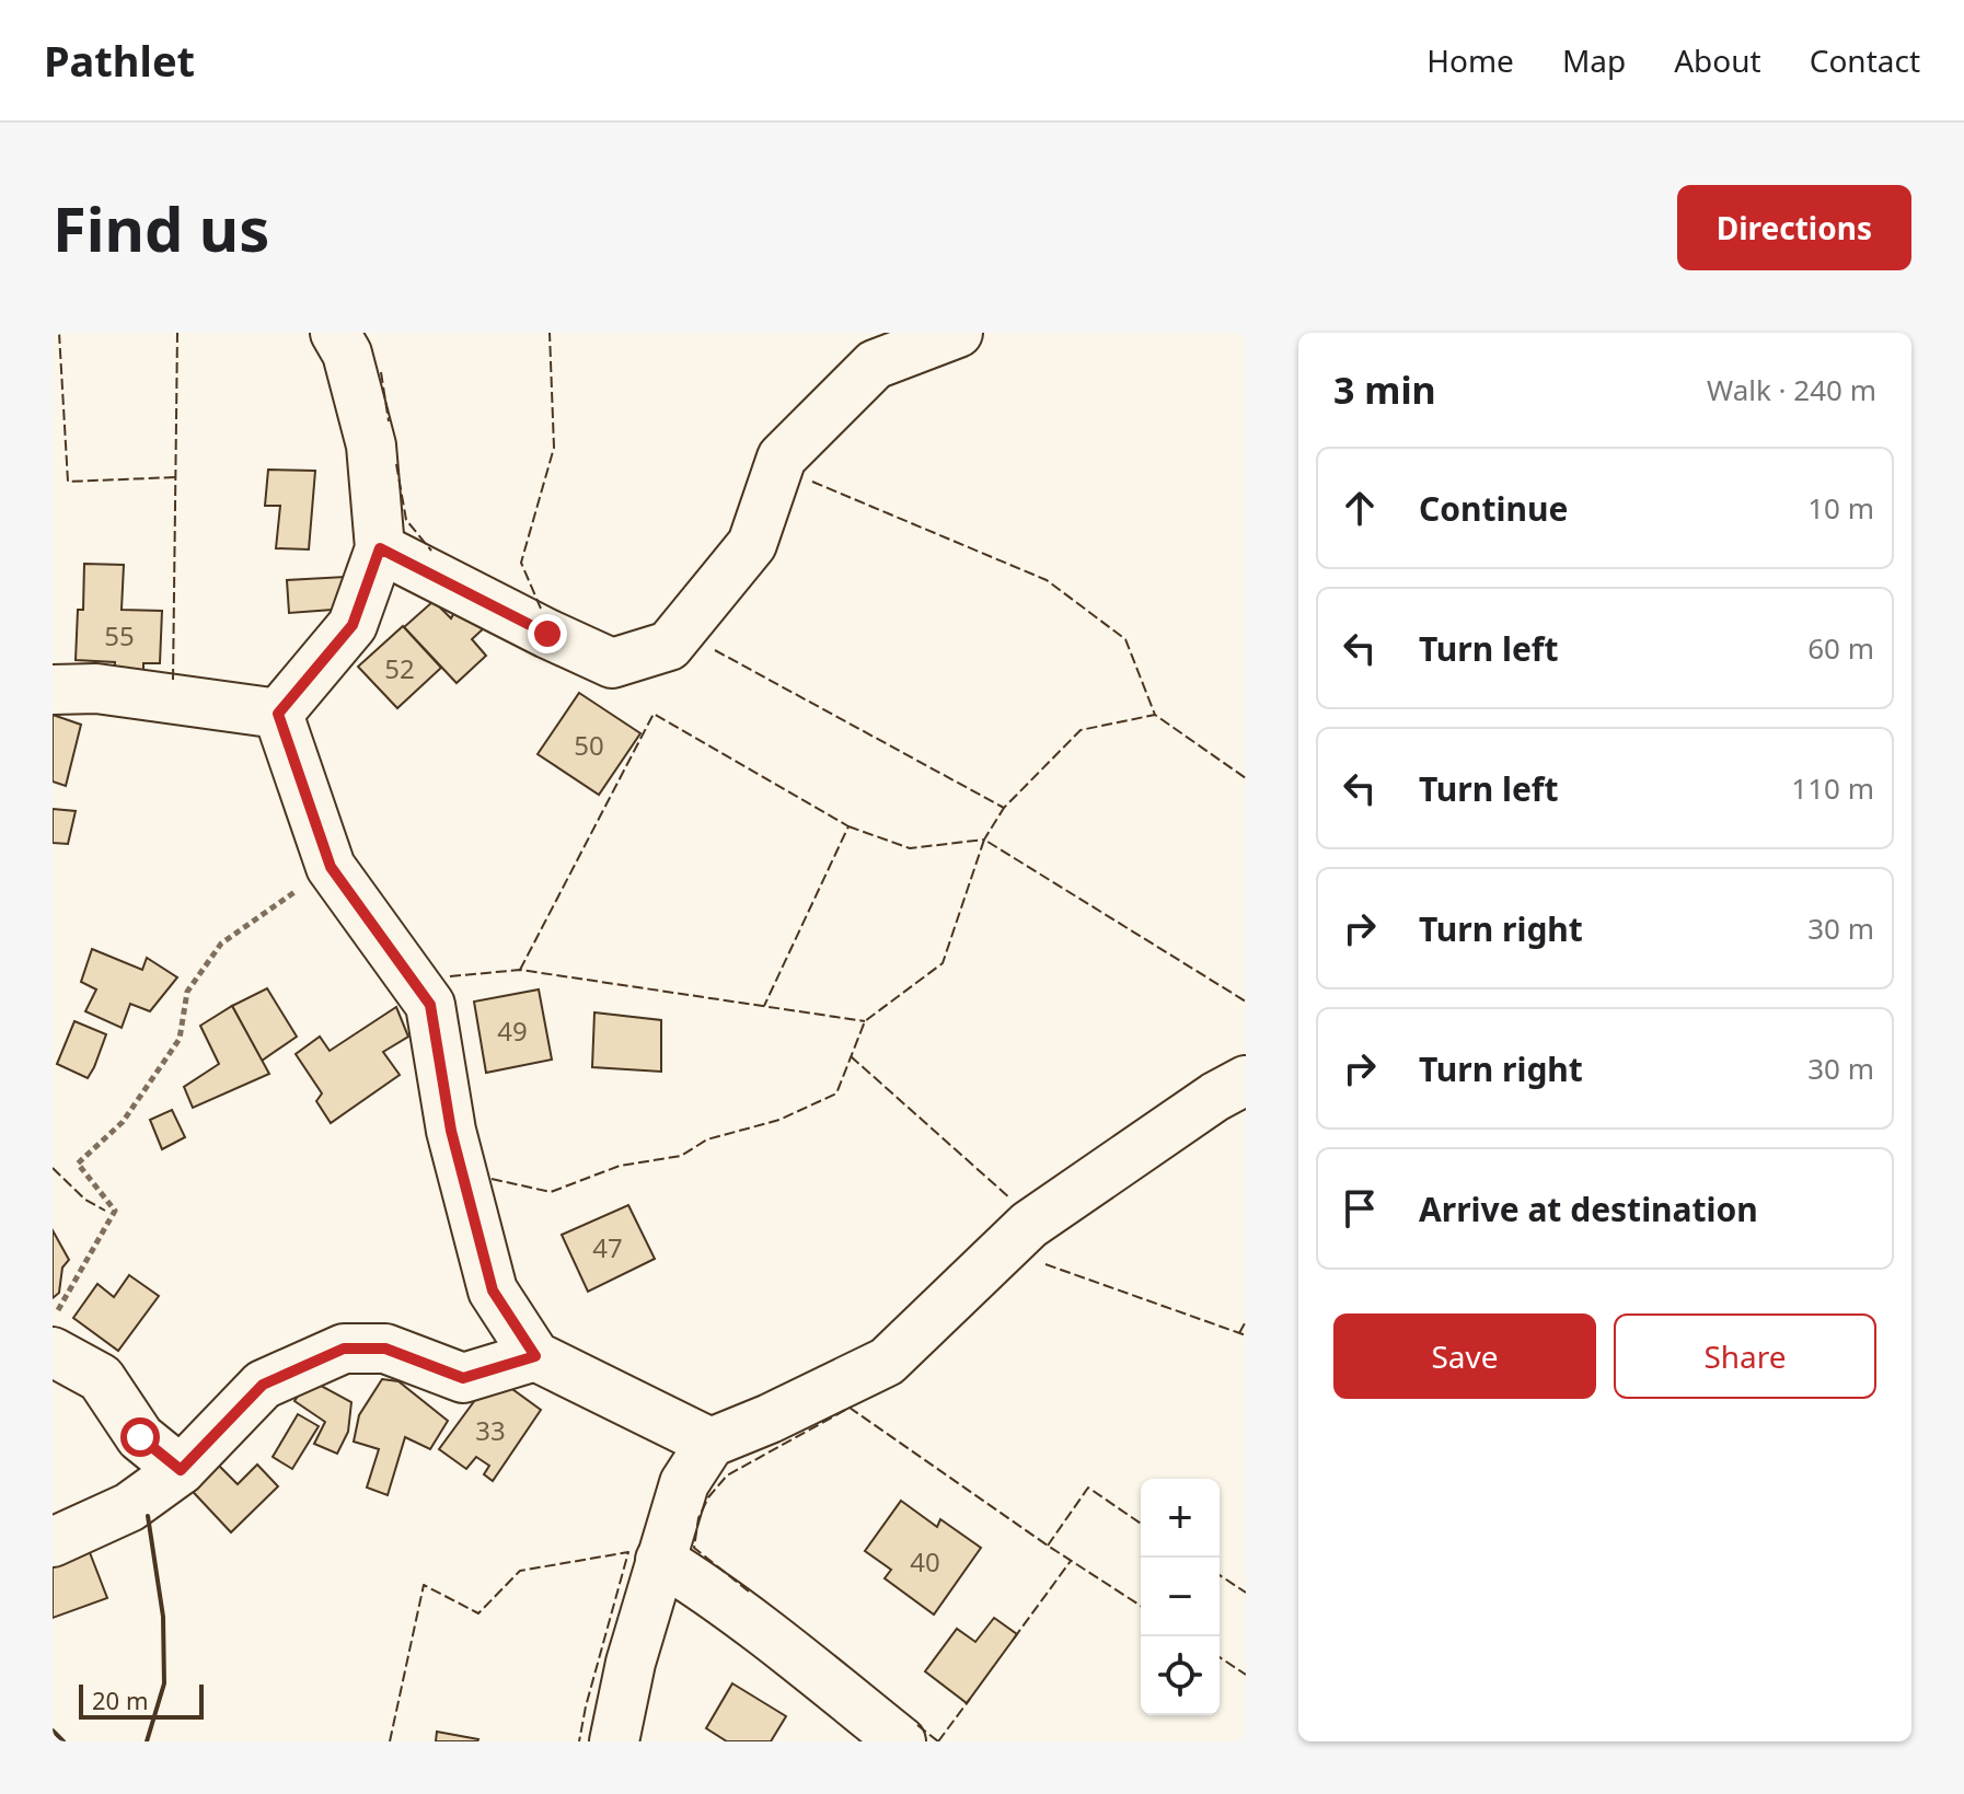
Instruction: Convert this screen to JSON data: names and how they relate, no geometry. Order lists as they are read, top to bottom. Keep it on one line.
{"house_numbers":["55","52","50","49","47","33","40"],"scale_bar":"20 m","page":{"header":"Pathlet","nav":["Home","Map","About","Contact"],"buttons":["Directions",["Save","Share"]],"title":"Find us","heading":["3 min","Walk · 240 m"],"list":[["Continue","10 m"],["Turn left","60 m"],["Turn left","110 m"],["Turn right","30 m"],["Turn right","30 m"],"Arrive at destination"],"map_buttons":["+","−"],"scale":"20 m"}}
